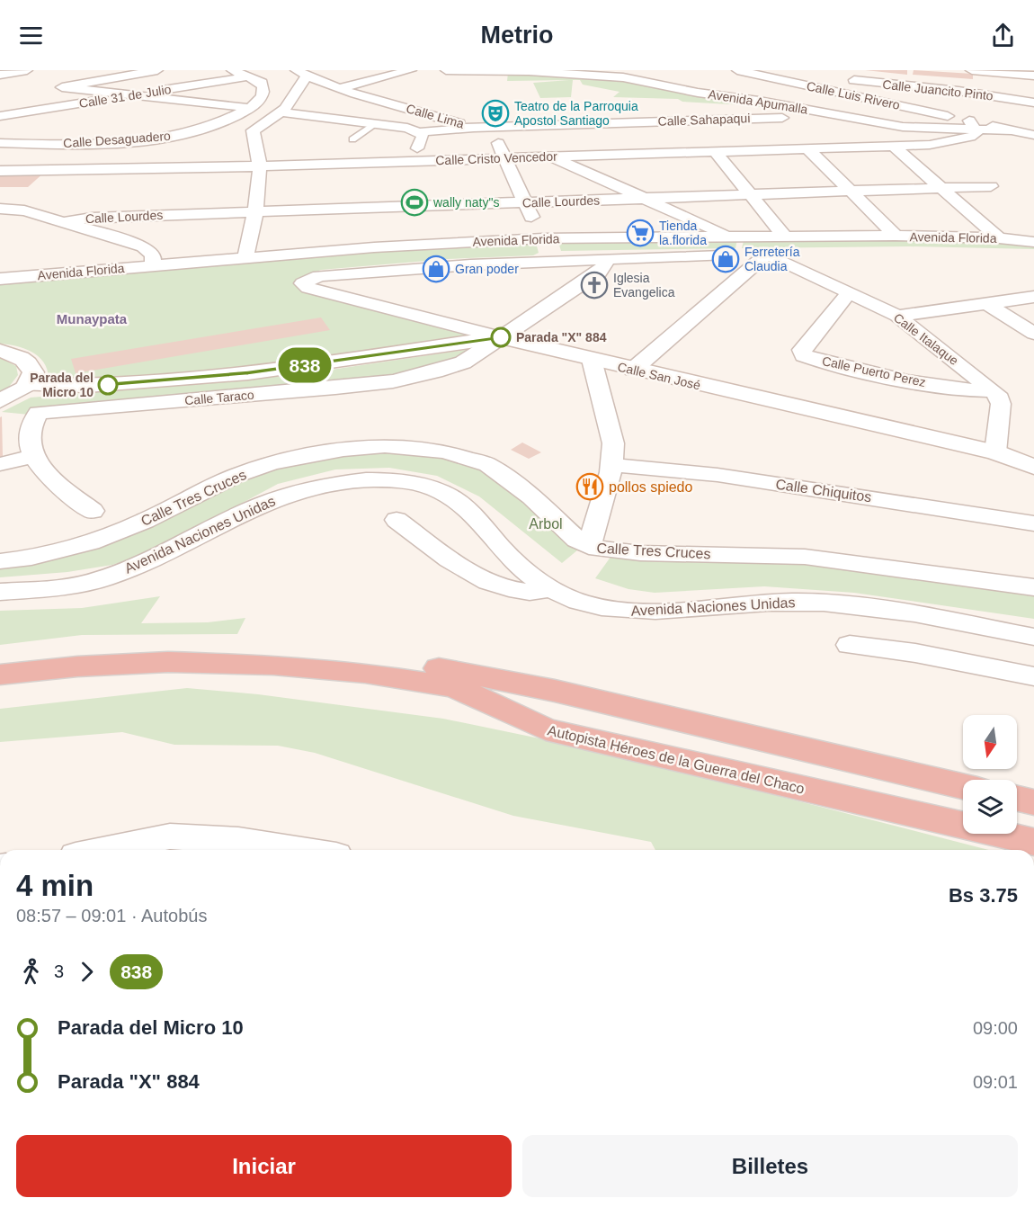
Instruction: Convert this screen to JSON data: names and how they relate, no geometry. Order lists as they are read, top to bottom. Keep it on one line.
{"streets":{"highway":["Autopista Héroes de la Guerra del Chaco"],"street":["Calle Juancito Pinto","Calle Luis Rivero","Calle 31 de Julio","Avenida Apumalla","Calle Lima","Calle Sahapaqui","Calle Desaguadero","Calle Cristo Vencedor","Calle Lourdes","Avenida Florida","Calle Italaque","Calle Puerto Perez","Calle San José","Calle Taraco","Calle Chiquitos","Calle Tres Cruces","Avenida Naciones Unidas"]},"crossings":[["Calle Luis Rivero","Avenida Apumalla"],["Calle Luis Rivero","Calle Cristo Vencedor"],["Avenida Apumalla","Calle Sahapaqui"],["Avenida Apumalla","Calle Cristo Vencedor"],["Calle Lima","Calle Sahapaqui"],["Calle Lima","Calle Cristo Vencedor"],["Calle Lima","Calle Lourdes"],["Calle Lima","Avenida Florida"],["Calle Lourdes","Avenida Florida"],["Avenida Florida","Calle Italaque"],["Avenida Florida","Calle San José"],["Calle Italaque","Calle Puerto Perez"],["Calle San José","Calle Taraco"]],"districts":["Munaypata"],"parks":["Arbol"],"places":{"theatre":["Teatro de la Parroquia Apostol Santiago"],"sports":["wally naty\"s"],"supermarket":["Tienda la.florida"],"shop":["Ferretería Claudia","Gran poder"],"church":["Iglesia Evangelica"],"other":["Parada \"X\" 884","Parada del Micro 10"],"restaurant":["pollos spiedo"]},"lines":["bus line 838"],"north":"bottom","page":{"header":"Metrio","on_map":"838","heading":["4 min","08:57 – 09:01 · Autobús","Bs 3.75"],"legs":["3","838"],"list":[{"name":"Parada del Micro 10","value":"09:00"},{"name":"Parada \"X\" 884","value":"09:01"}],"buttons":["Iniciar","Billetes"]}}
